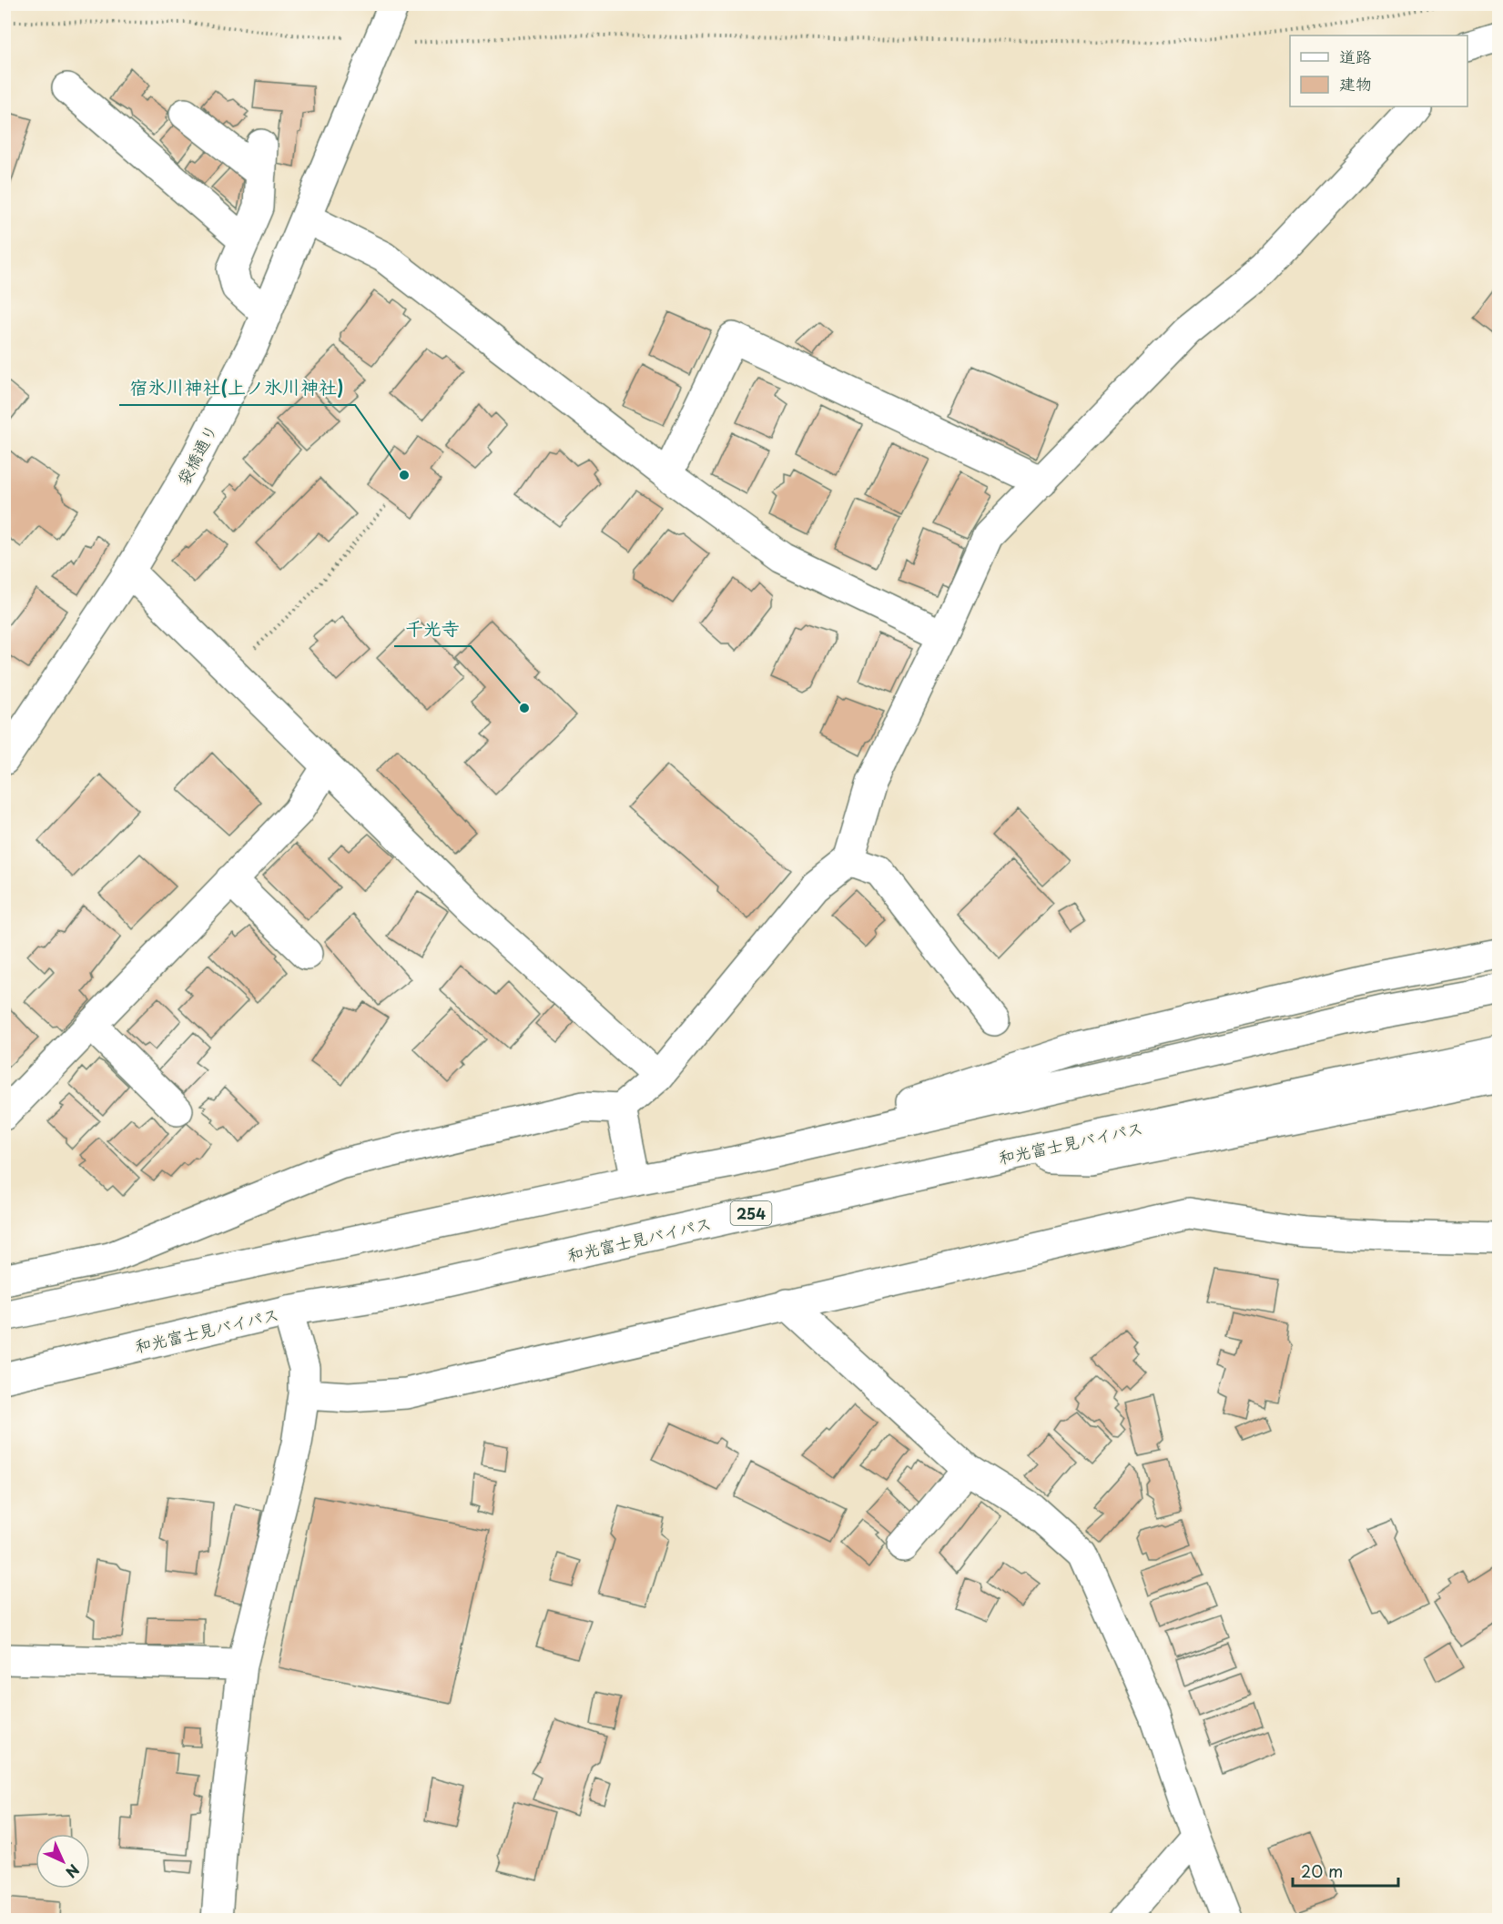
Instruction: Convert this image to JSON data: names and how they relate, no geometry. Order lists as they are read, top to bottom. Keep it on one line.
{"streets":{"main road":["袋橋通り","和光富士見バイパス","254"]},"places":["宿氷川神社(上ノ氷川神社)","千光寺"],"legend":["道路","建物"],"scale_bar":"20 m","north":"bottom right"}
